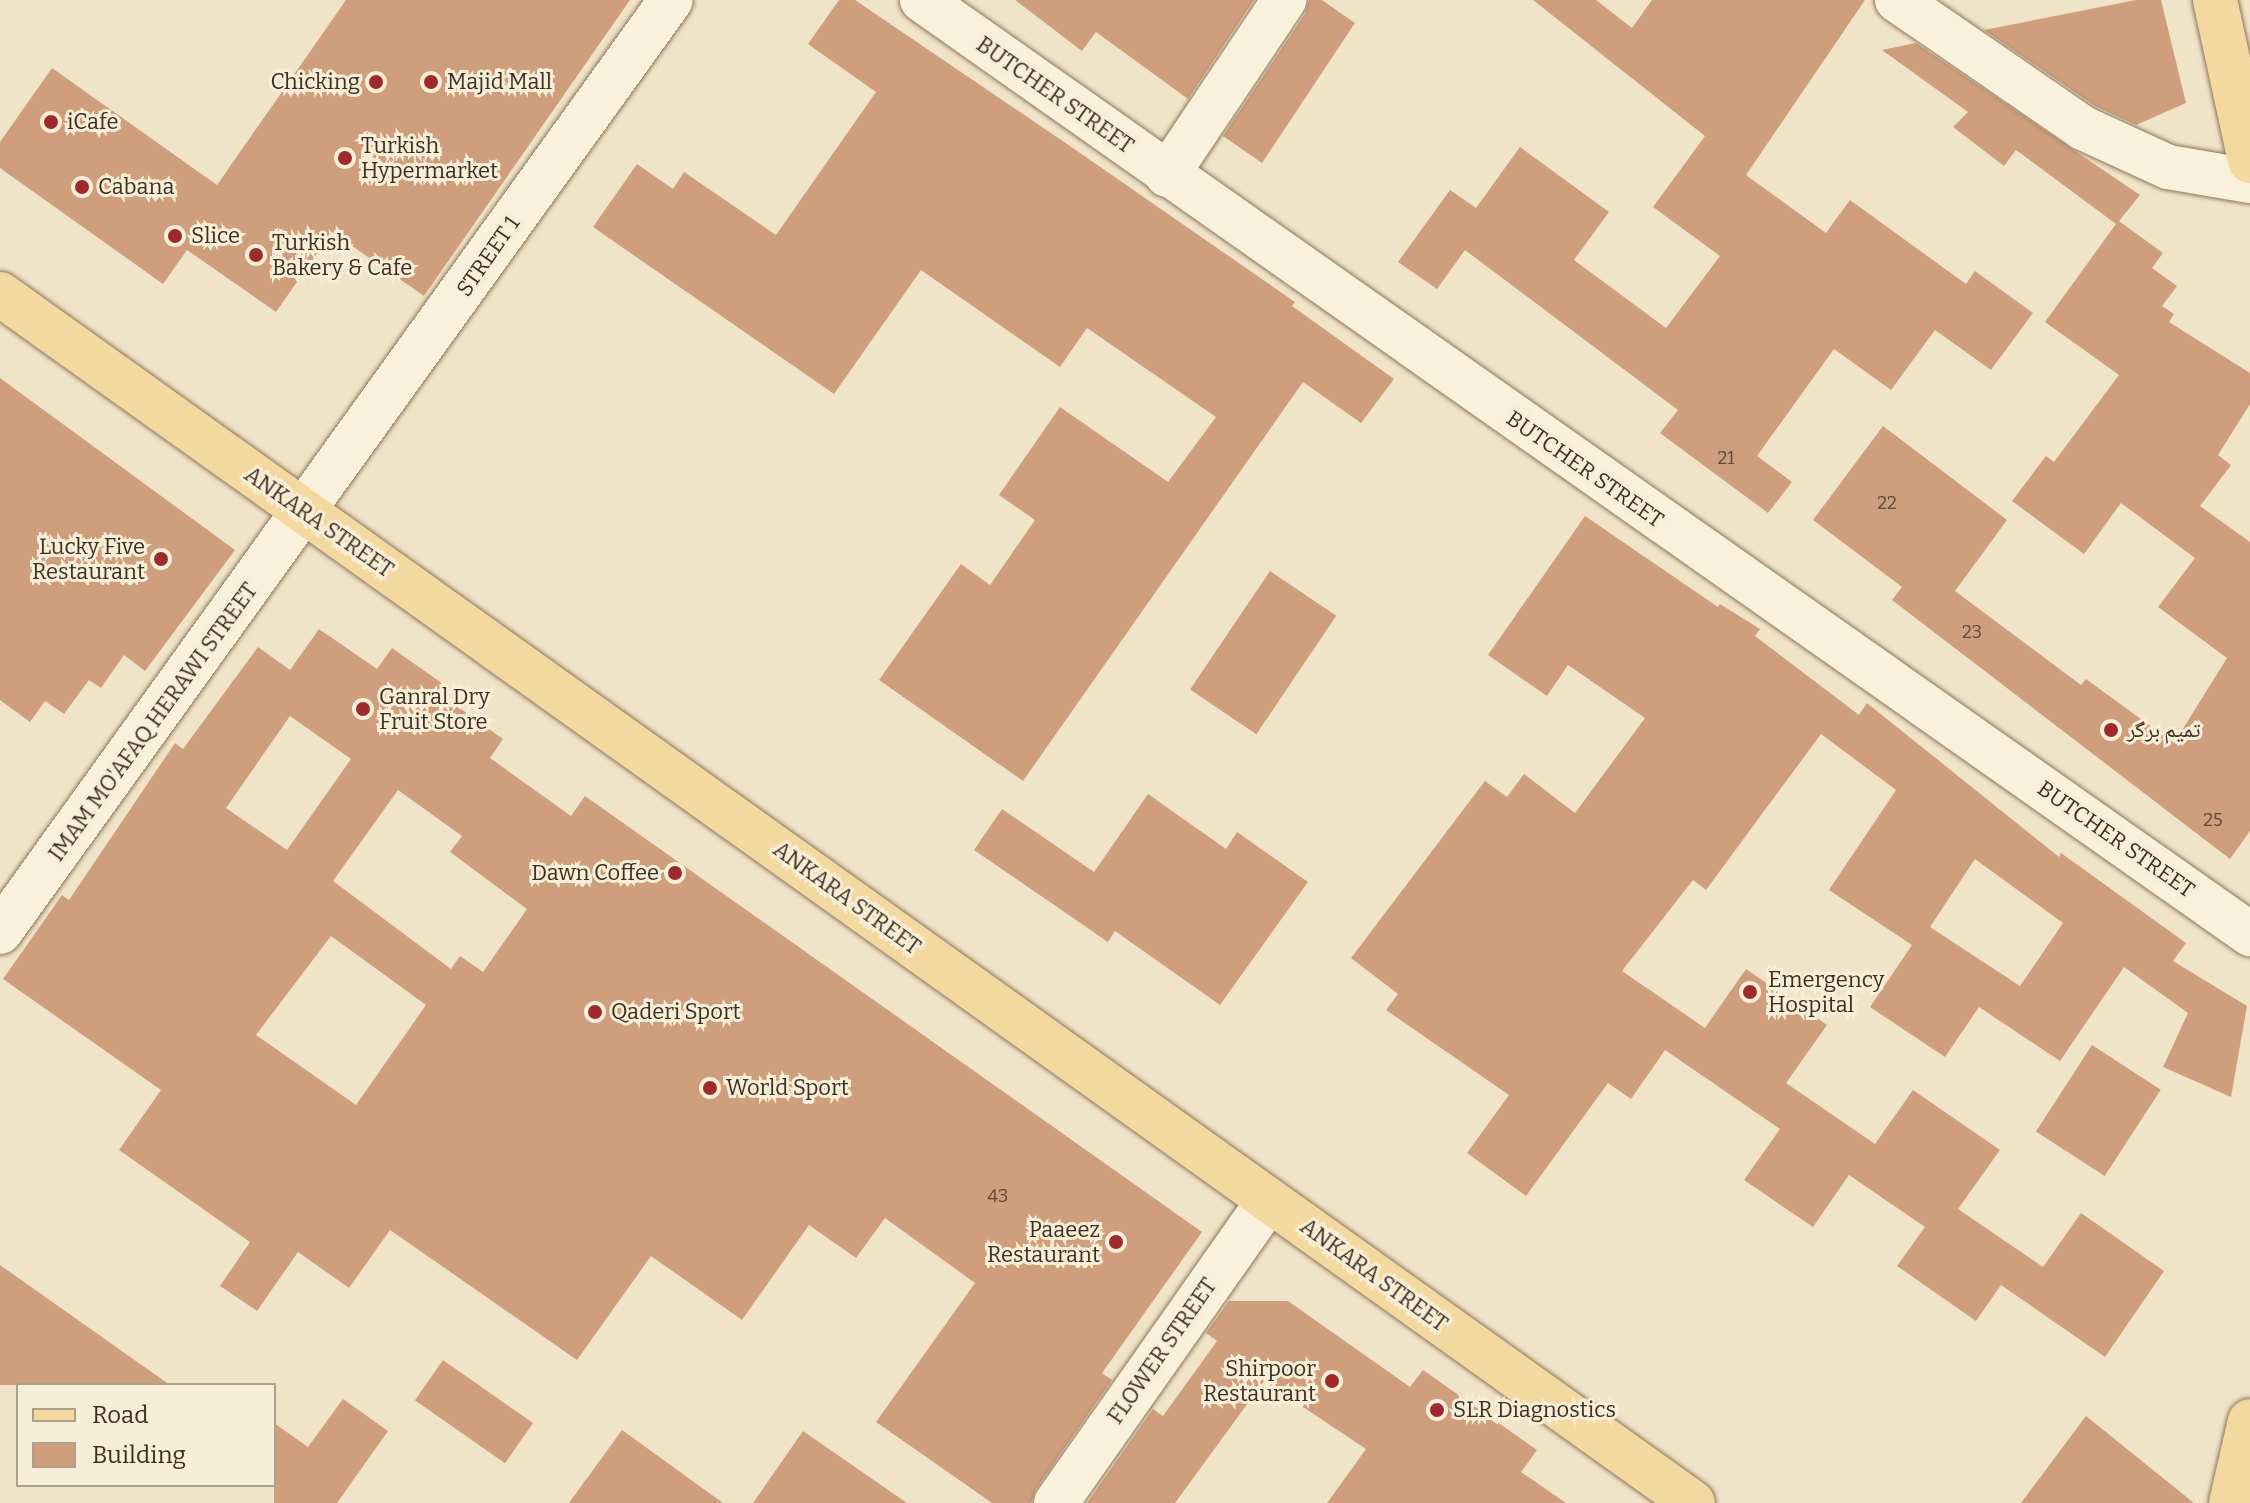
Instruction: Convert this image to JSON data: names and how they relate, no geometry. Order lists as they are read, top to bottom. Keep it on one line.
{"streets":{"main road":["ANKARA STREET"],"street":["BUTCHER STREET","STREET 1","IMAM MO'AFAQ HERAWI STREET","FLOWER STREET"]},"crossings":[["STREET 1","ANKARA STREET"],["STREET 1","IMAM MO'AFAQ HERAWI STREET"],["ANKARA STREET","IMAM MO'AFAQ HERAWI STREET"],["ANKARA STREET","FLOWER STREET"]],"places":["Chicking","Majid Mall","iCafe","Turkish Hypermarket","Cabana","Slice","Turkish Bakery & Cafe","Lucky Five Restaurant","Ganral Dry Fruit Store","تمیم برگر","Dawn Coffee","Emergency Hospital","Qaderi Sport","World Sport","Paaeez Restaurant","Shirpoor Restaurant","SLR Diagnostics"],"house_numbers":["21","22","23","25","43"],"legend":["Road","Building"]}
